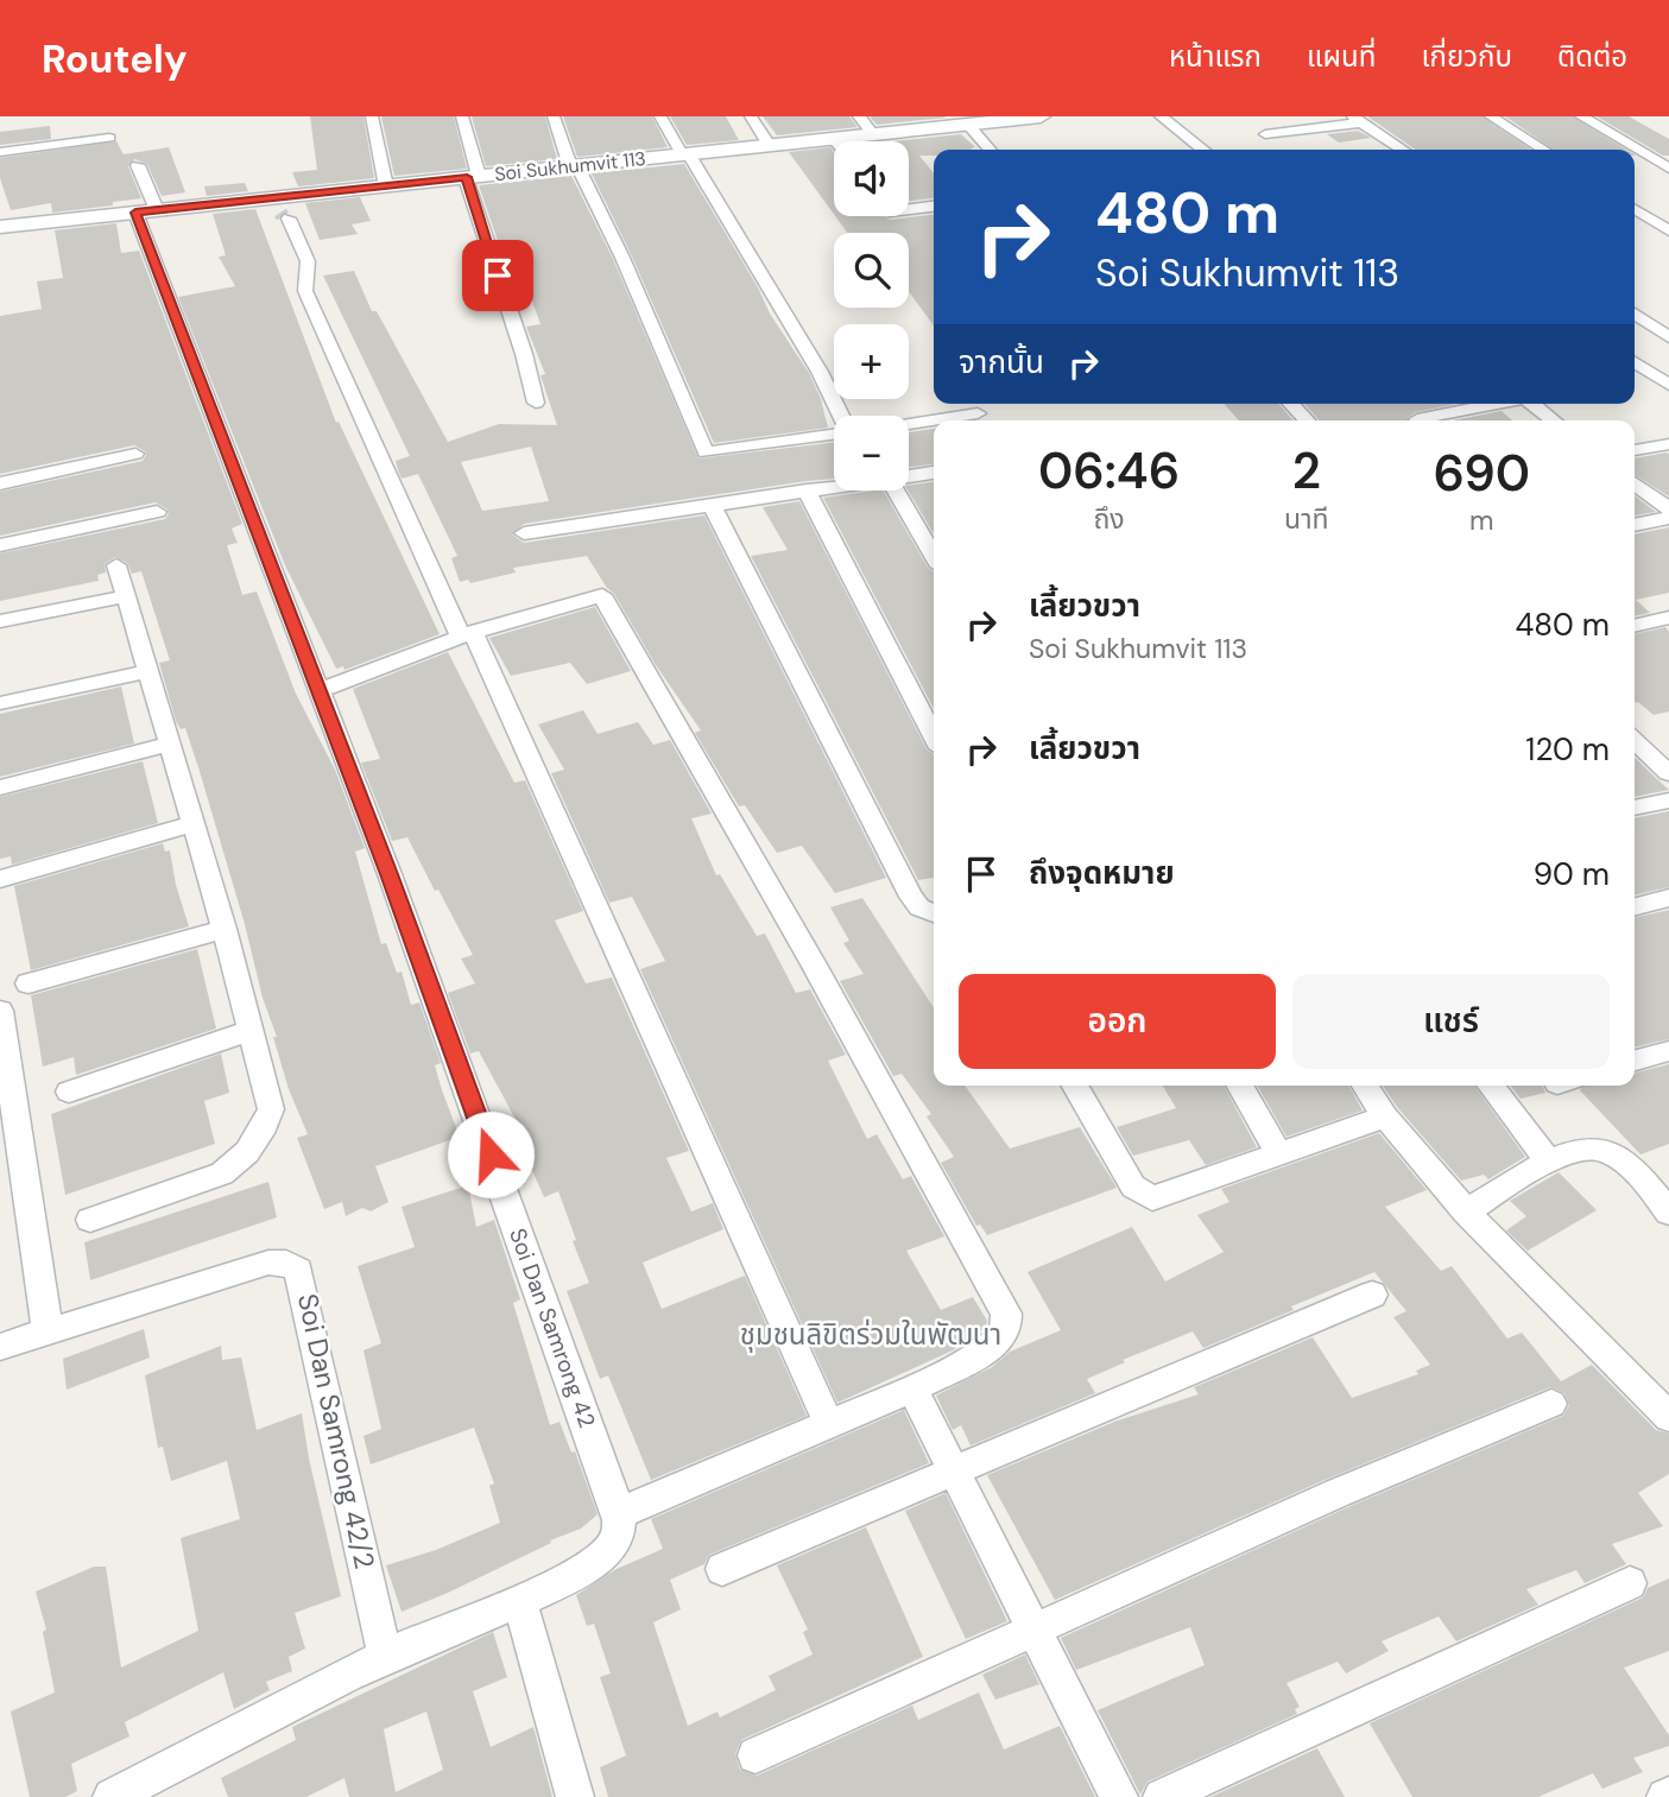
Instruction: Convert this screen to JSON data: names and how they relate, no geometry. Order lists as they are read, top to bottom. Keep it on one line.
{"streets":{"main road":["Soi Sukhumvit 113"],"street":["Soi Dan Samrong 42","Soi Dan Samrong 42/2"]},"crossings":[["Soi Sukhumvit 113","Soi Dan Samrong 42"]],"districts":["ชุมชนลิขิตร่วมในพัฒนา"],"page":{"header":"Routely","nav":["หน้าแรก","แผนที่","เกี่ยวกับ","ติดต่อ"],"map_buttons":["+","−"],"turn":["480 m","Soi Sukhumvit 113"],"then":"จากนั้น","eta":["06:46","ถึง","2","นาที","690","m"],"list":[{"name":"เลี้ยวขวา","note":"Soi Sukhumvit 113","value":"480 m"},{"name":"เลี้ยวขวา","value":"120 m"},{"name":"ถึงจุดหมาย","value":"90 m"}],"buttons":["ออก","แชร์"]}}
